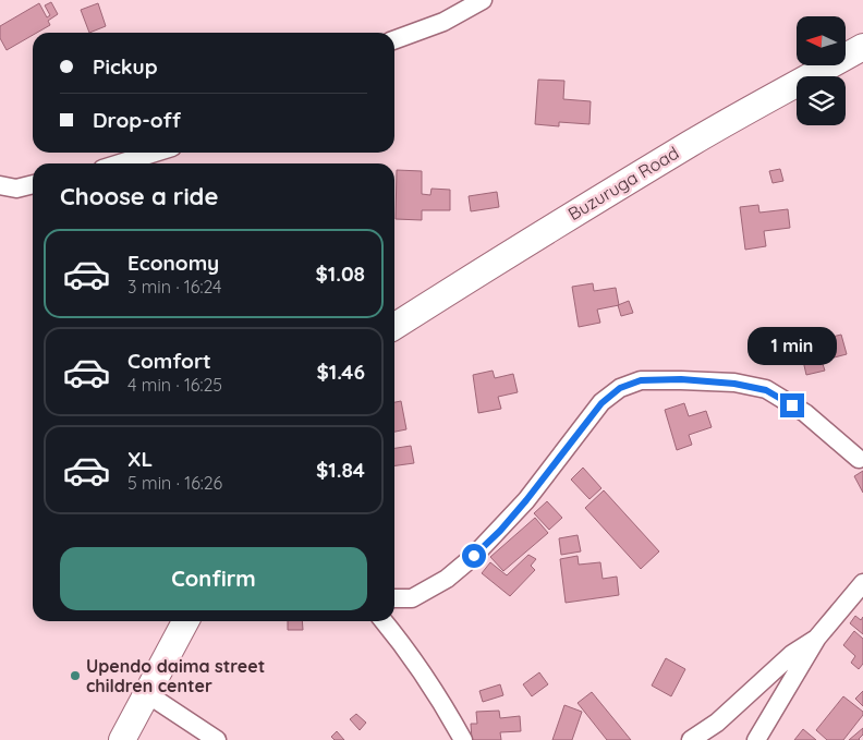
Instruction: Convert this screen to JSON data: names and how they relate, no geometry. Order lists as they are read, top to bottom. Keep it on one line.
{"streets":{"main road":["Buzuruga Road"]},"places":["Upendo daima street children center"],"north":"left","page":{"banner":["Pickup","Drop-off"],"heading":"Choose a ride","list":[{"name":"Economy","note":"3 min · 16:24","value":"$1.08"},{"name":"Comfort","note":"4 min · 16:25","value":"$1.46"},{"name":"XL","note":"5 min · 16:26","value":"$1.84"}],"bubble":"1 min","buttons":"Confirm"}}
